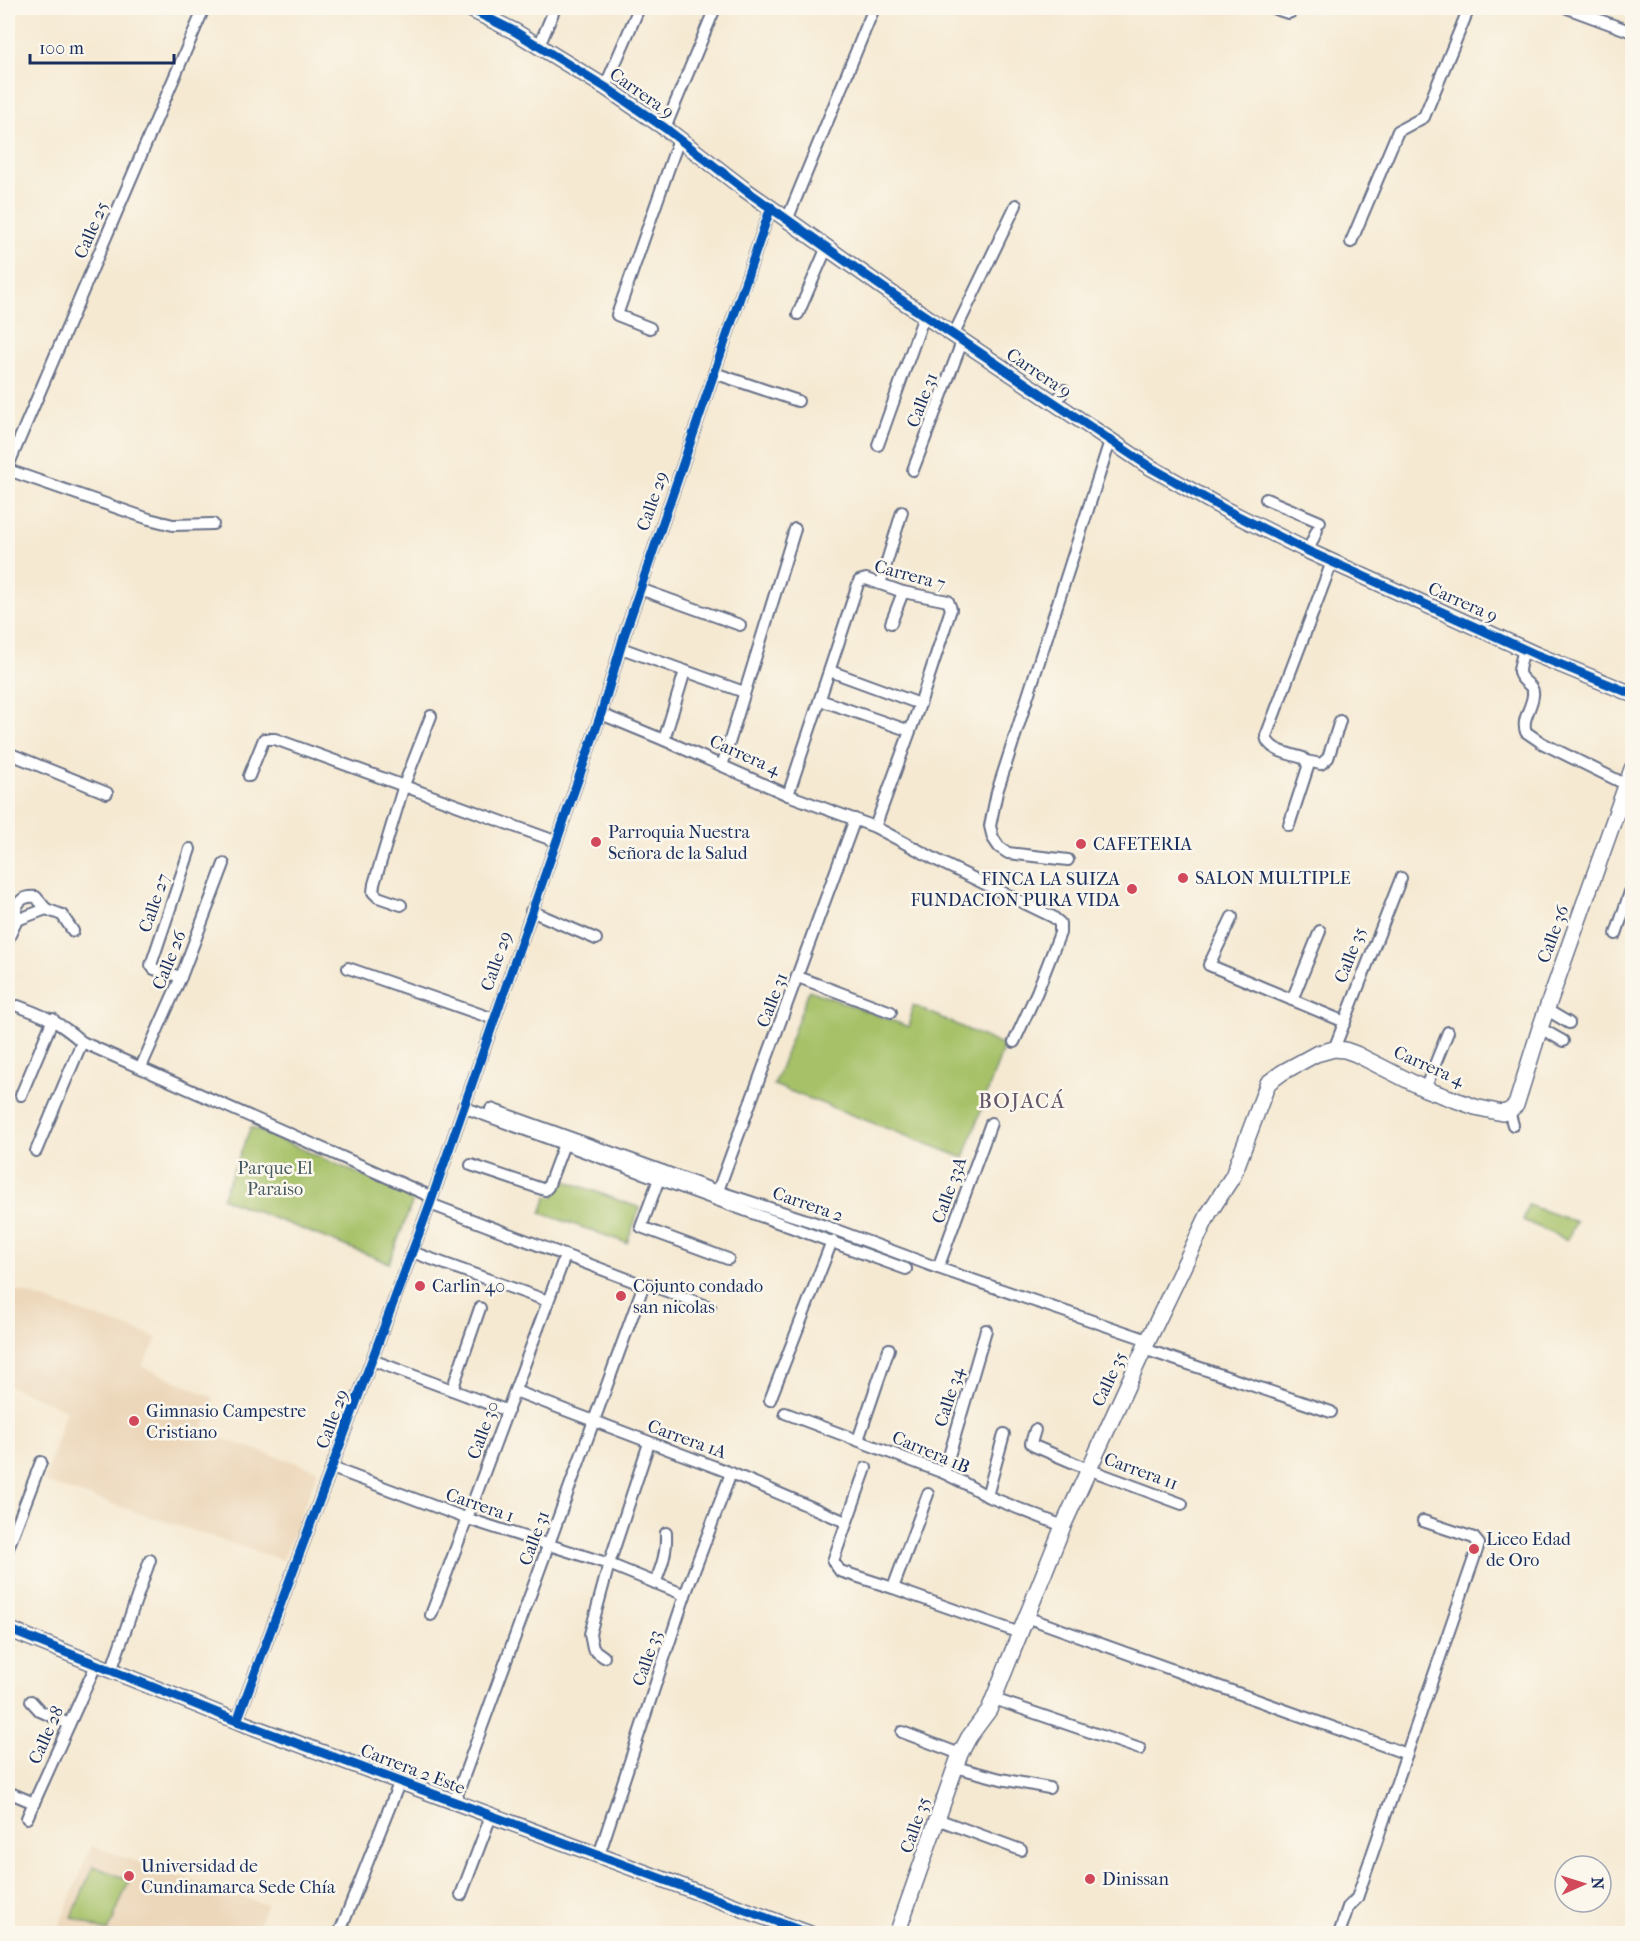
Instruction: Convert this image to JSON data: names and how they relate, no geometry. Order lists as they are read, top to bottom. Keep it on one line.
{"streets":{"street":["Carrera 9","Calle 25","Calle 31","Calle 29","Carrera 7","Carrera 4","Calle 27","Calle 36","Calle 35","Calle 26","Calle 33A","Carrera 2","Calle 34","Calle 30","Carrera 1A","Carrera 1B","Carrera 11","Carrera 1","Calle 33","Calle 28","Carrera 2 Este"]},"crossings":[["Carrera 9","Calle 31"],["Carrera 9","Calle 29"],["Calle 31","Carrera 4"],["Calle 31","Carrera 2"],["Calle 31","Carrera 1A"],["Calle 31","Carrera 1"],["Calle 31","Carrera 2 Este"],["Calle 29","Carrera 4"],["Calle 29","Carrera 1"],["Calle 29","Carrera 2 Este"],["Carrera 4","Calle 36"],["Carrera 4","Calle 35"],["Calle 27","Calle 26"],["Calle 35","Carrera 2"],["Calle 35","Carrera 1B"],["Calle 35","Carrera 11"],["Calle 33A","Carrera 2"],["Calle 34","Carrera 1B"],["Calle 30","Carrera 1A"],["Calle 30","Carrera 1"],["Carrera 1A","Calle 33"],["Carrera 1","Calle 33"],["Calle 33","Carrera 2 Este"],["Calle 28","Carrera 2 Este"]],"districts":["BOJACÁ"],"parks":["Parque El Paraiso"],"places":["Parroquia Nuestra Señora de la Salud","CAFETERIA","SALON MULTIPLE","FINCA LA SUIZA FUNDACION PURA VIDA","Carlin 40","Cojunto condado san nicolas","Gimnasio Campestre Cristiano","Liceo Edad de Oro","Universidad de Cundinamarca Sede Chía","Dinissan"],"scale_bar":"100 m","north":"right"}
